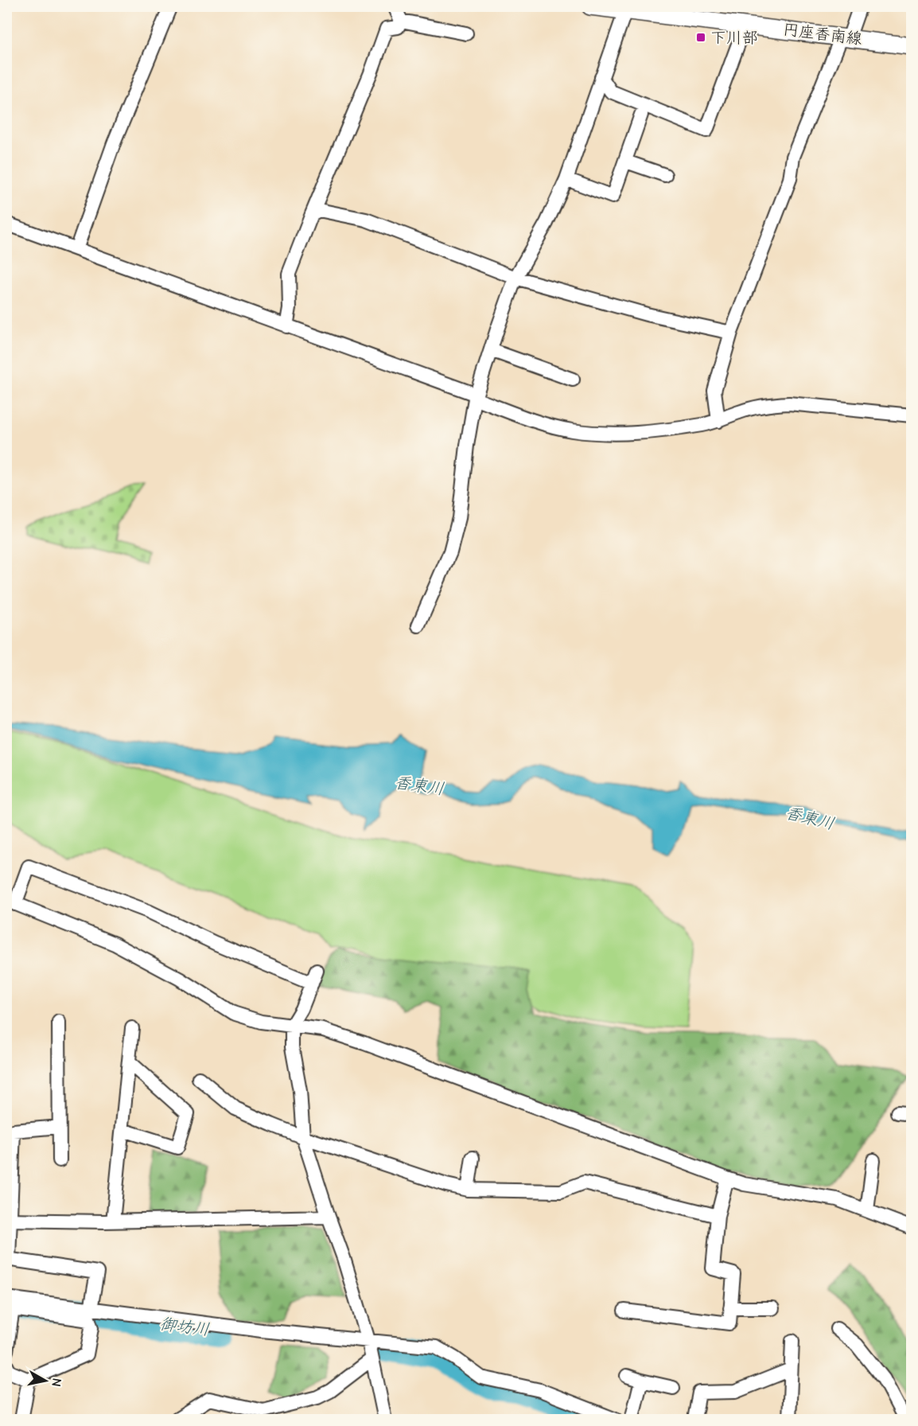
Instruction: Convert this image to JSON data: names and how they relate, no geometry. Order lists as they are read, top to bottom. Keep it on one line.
{"streets":{"main road":["円座香南線"]},"water":["香東川","御坊川"],"places":{"transit":["下川部"]},"north":"right"}
